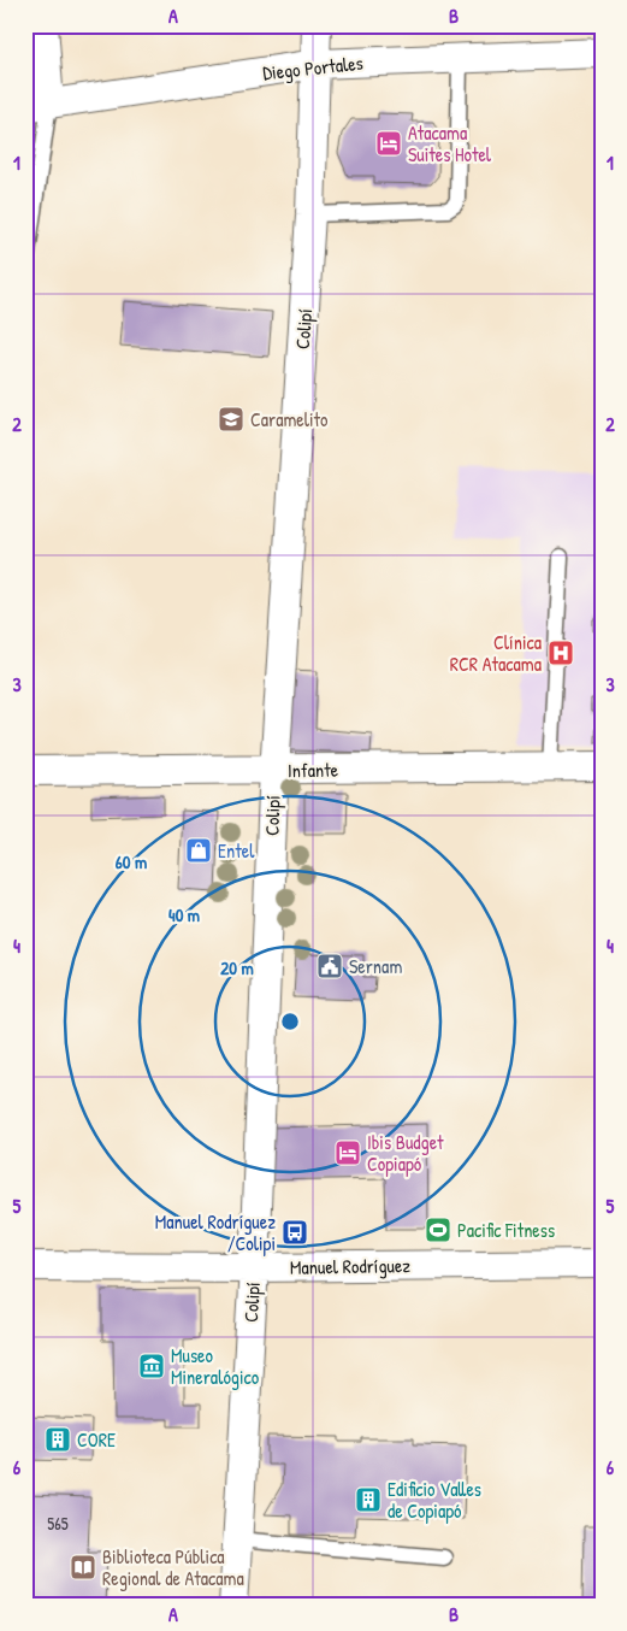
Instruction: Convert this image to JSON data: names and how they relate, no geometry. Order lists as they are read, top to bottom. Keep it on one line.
{"streets":{"street":["Diego Portales","Colipí","Infante","Manuel Rodríguez"]},"crossings":[["Diego Portales","Colipí"],["Colipí","Infante"],["Colipí","Manuel Rodríguez"]],"places":{"hotel":["Atacama Suites Hotel","Ibis Budget Copiapó"],"school or university":["Caramelito"],"hospital":["Clínica RCR Atacama"],"shop":["Entel"],"public building":["Sernam"],"sports":["Pacific Fitness"],"bus stop":["Manuel Rodríguez /Colipi"],"museum":["Museo Mineralógico"],"building":["CORE","Edificio Valles de Copiapó"],"library":["Biblioteca Pública Regional de Atacama"]},"house_numbers":["565"],"grid":{"columns":["A","B"],"rows":["1","2","3","4","5","6"]},"rings":["60 m","40 m","20 m"]}
